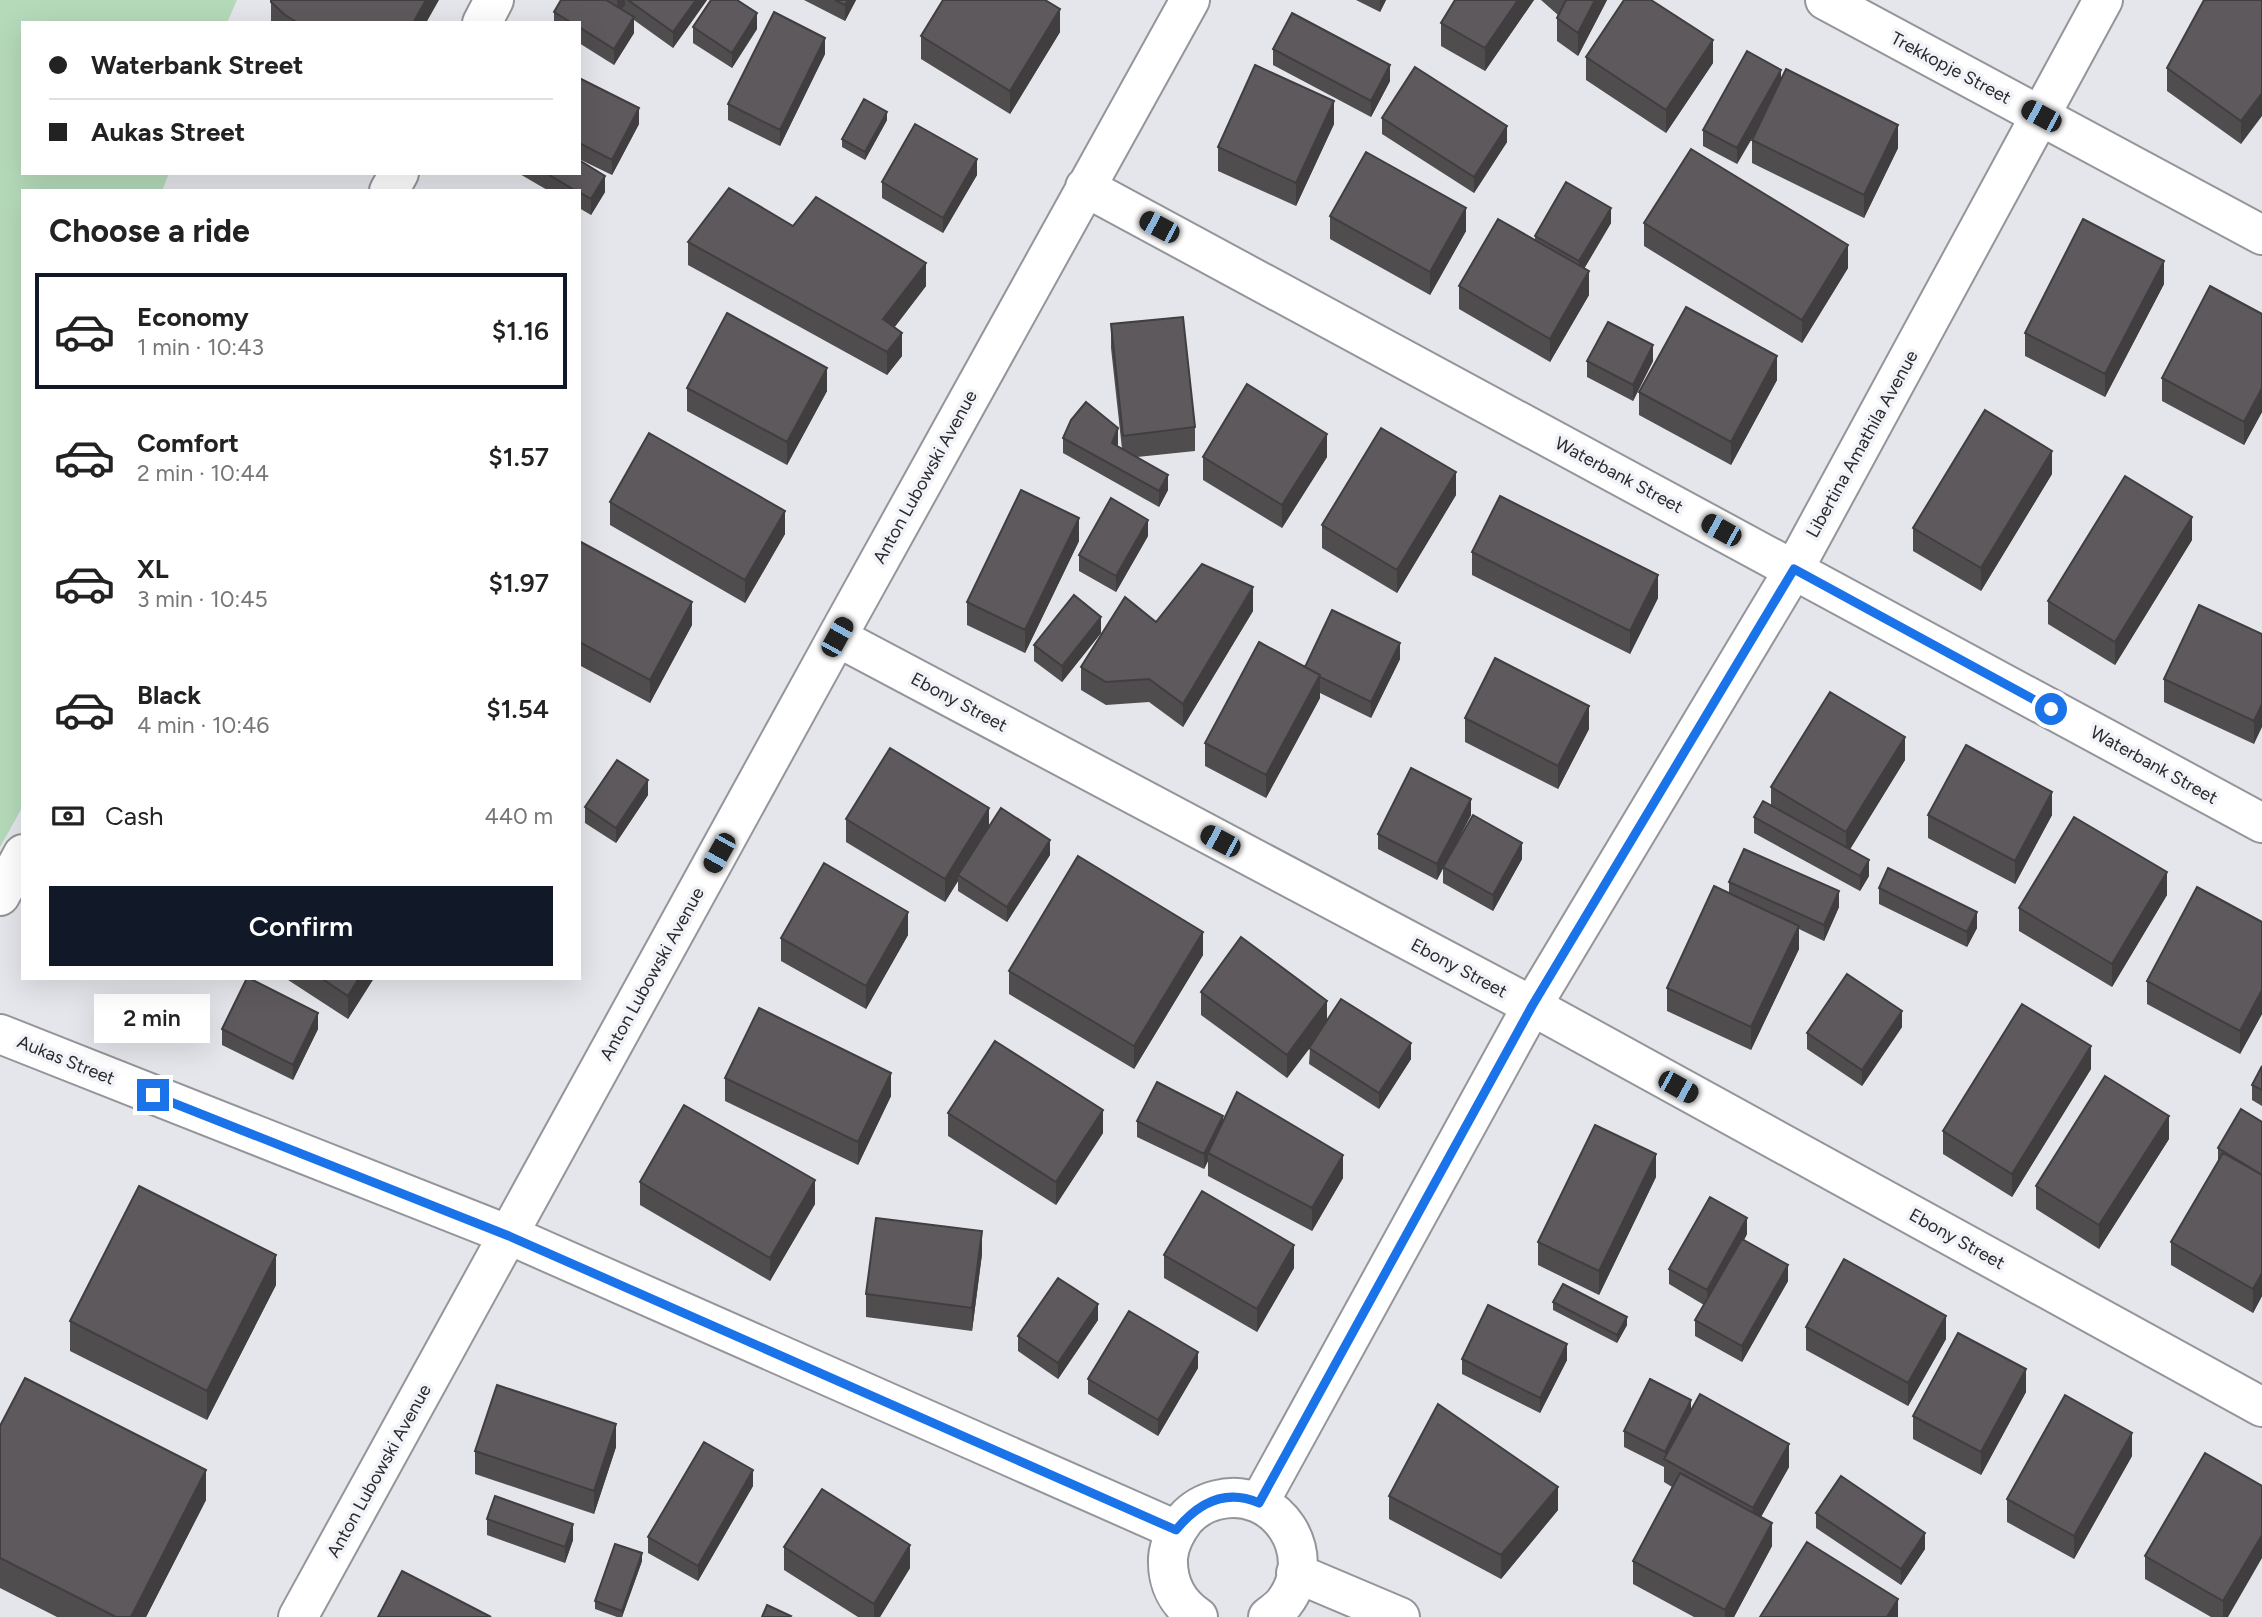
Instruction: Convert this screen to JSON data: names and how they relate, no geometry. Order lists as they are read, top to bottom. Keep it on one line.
{"streets":{"street":["Trekkopje Street","Libertina Amathila Avenue","Waterbank Street","Anton Lubowski Avenue","Ebony Street","Aukas Street"]},"crossings":[["Trekkopje Street","Libertina Amathila Avenue"],["Libertina Amathila Avenue","Waterbank Street"],["Libertina Amathila Avenue","Ebony Street"],["Waterbank Street","Anton Lubowski Avenue"],["Anton Lubowski Avenue","Ebony Street"],["Anton Lubowski Avenue","Aukas Street"]],"page":{"banner":["Waterbank Street","Aukas Street"],"heading":"Choose a ride","list":[{"name":"Economy","note":"1 min · 10:43","value":"$1.16"},{"name":"Comfort","note":"2 min · 10:44","value":"$1.57"},{"name":"XL","note":"3 min · 10:45","value":"$1.97"},{"name":"Black","note":"4 min · 10:46","value":"$1.54"}],"pay":["Cash","440 m"],"buttons":"Confirm","bubble":"2 min"}}
